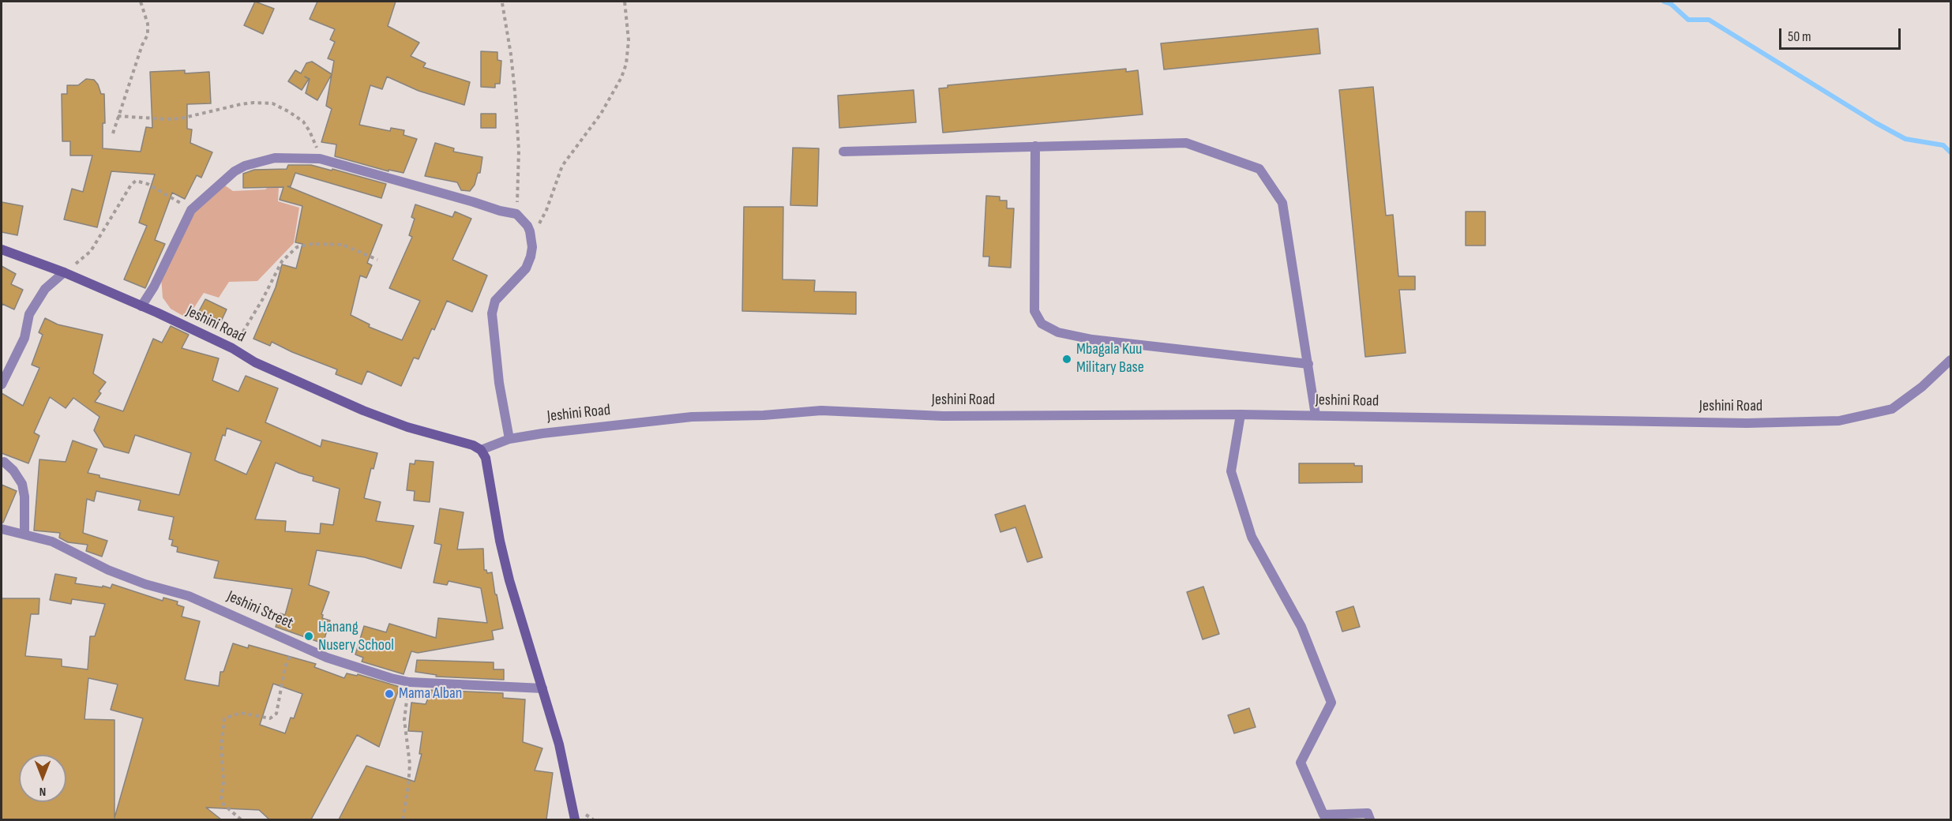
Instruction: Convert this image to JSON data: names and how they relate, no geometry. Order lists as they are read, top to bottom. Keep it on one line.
{"streets":{"street":["Jeshini Road","Jeshini Street"]},"places":["Mbagala Kuu Military Base","Hanang Nusery School","Mama Alban"],"scale_bar":"50 m","north":"bottom"}
